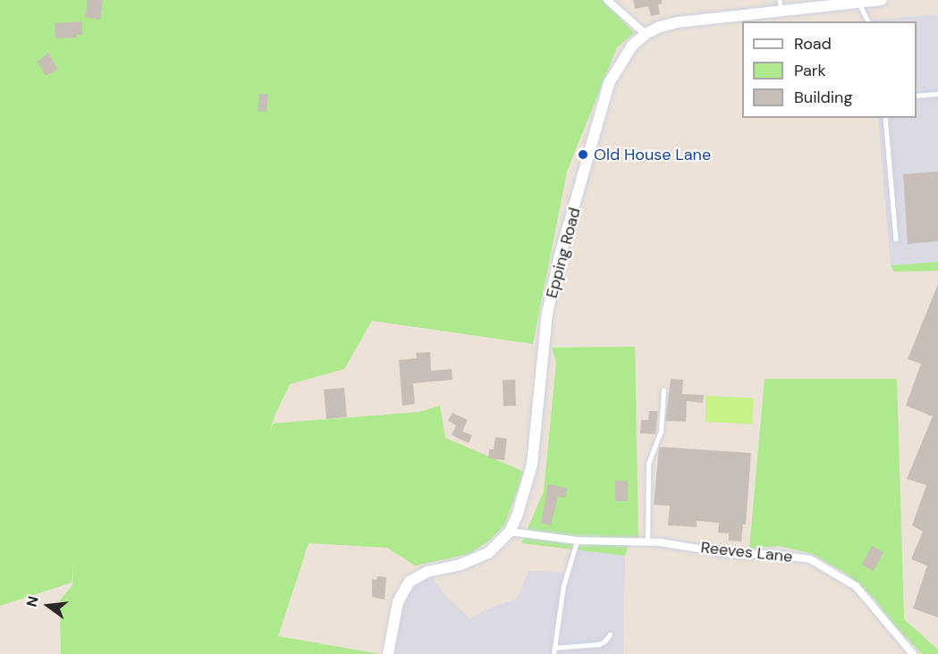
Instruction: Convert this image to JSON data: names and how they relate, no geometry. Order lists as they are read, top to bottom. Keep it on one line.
{"streets":{"main road":["Epping Road"],"street":["Reeves Lane"]},"crossings":[["Epping Road","Reeves Lane"]],"places":["Old House Lane"],"legend":["Road","Park","Building"],"north":"left"}
